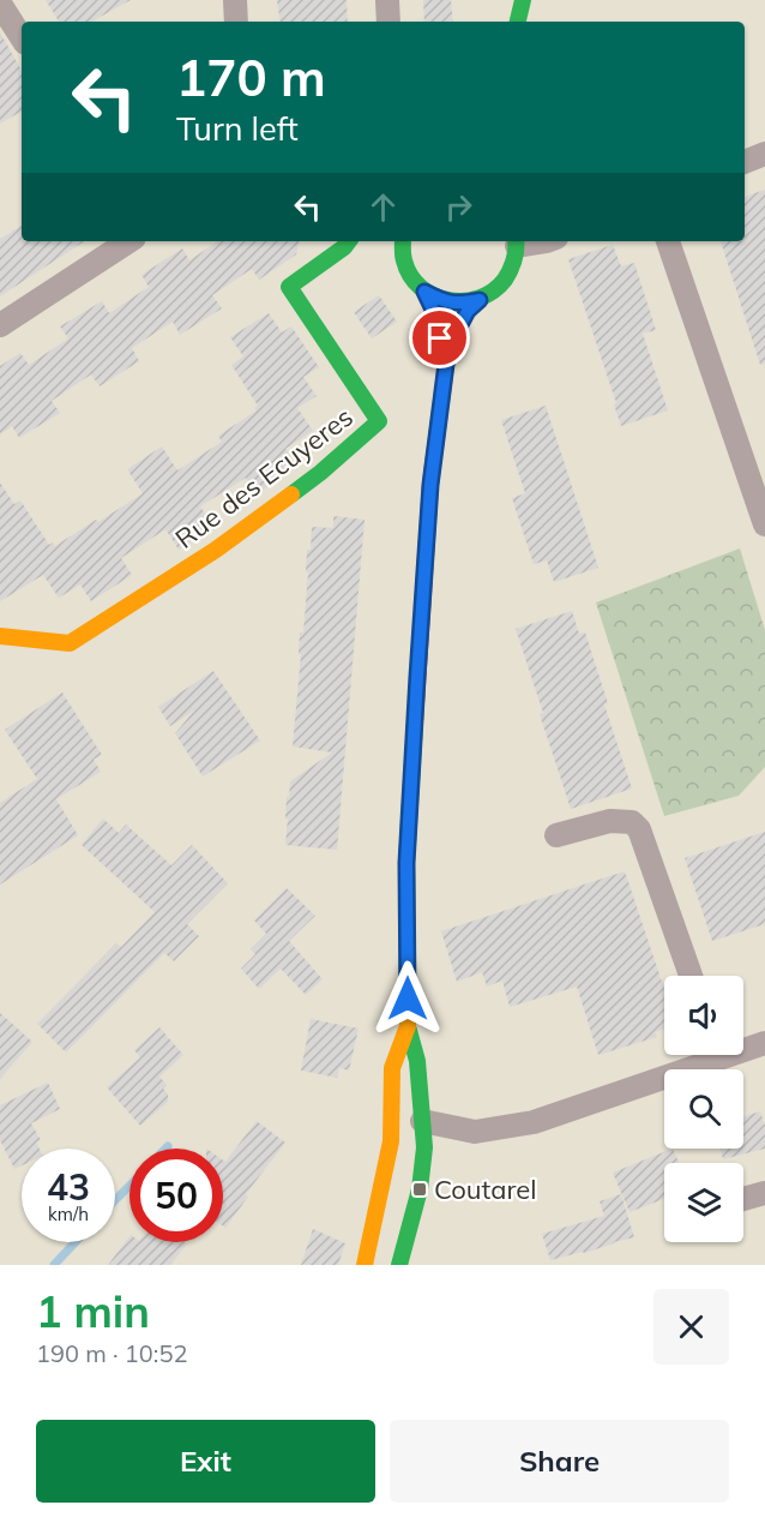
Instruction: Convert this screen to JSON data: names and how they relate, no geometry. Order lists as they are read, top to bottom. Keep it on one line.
{"streets":{"main road":["Rue des Ecuyeres"]},"places":{"transit":["Coutarel"]},"page":{"turn":["170 m","Turn left"],"speed":"43 km/h","limit":"50","heading":["1 min","190 m · 10:52"],"buttons":["Exit","Share"]}}
